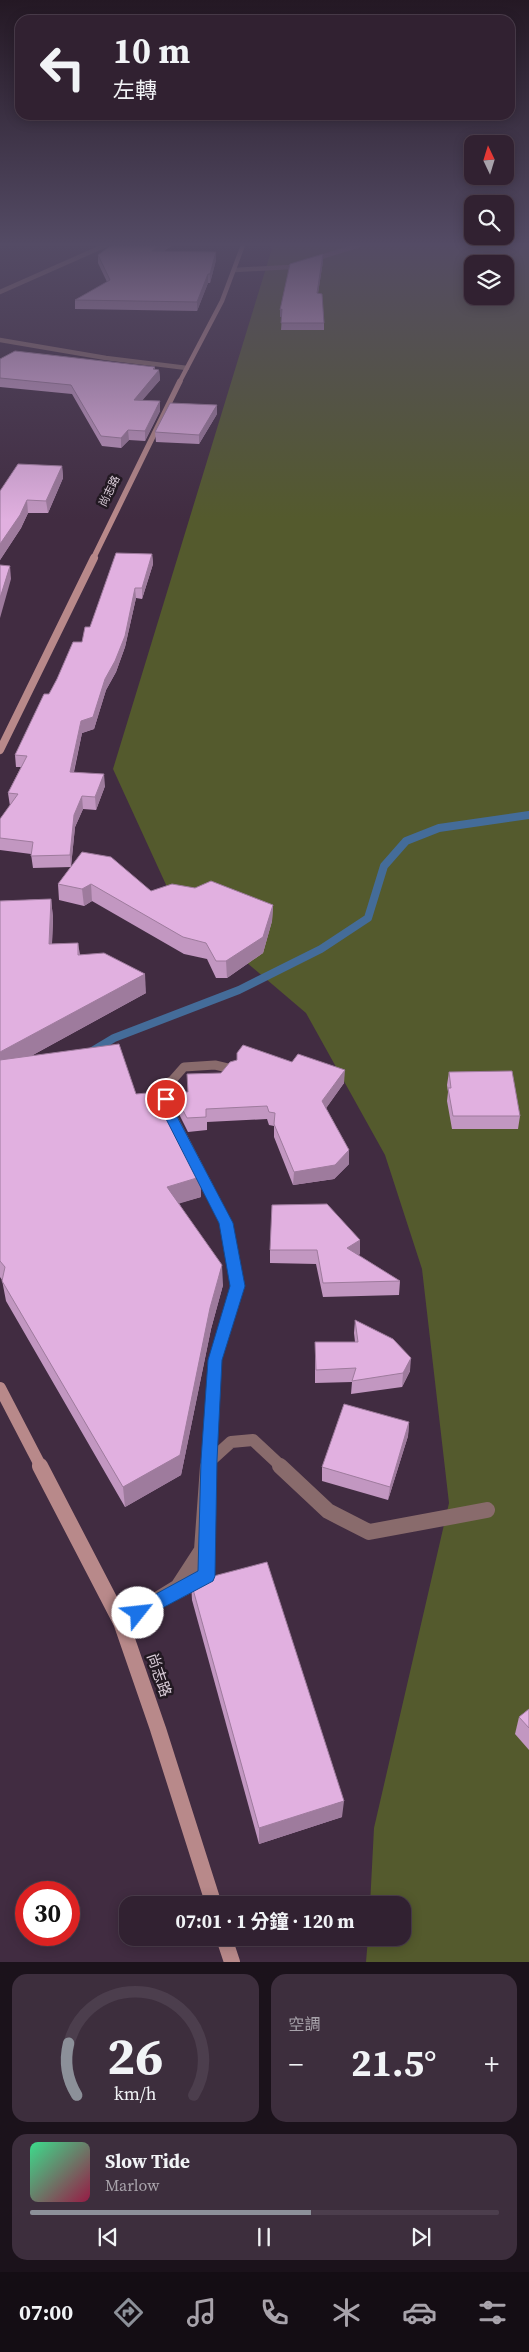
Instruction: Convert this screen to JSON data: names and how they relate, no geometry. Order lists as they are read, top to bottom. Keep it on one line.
{"streets":{"street":["尚志路"]},"north":"top","page":{"turn":["10 m","左轉"],"limit":"30","trip":"07:01 · 1 分鐘 · 120 m","tile":"空調","heat":["−","21.5°","+"],"song":["Slow Tide","Marlow"],"tabs":"07:00","gauge":["26","km/h"]}}
